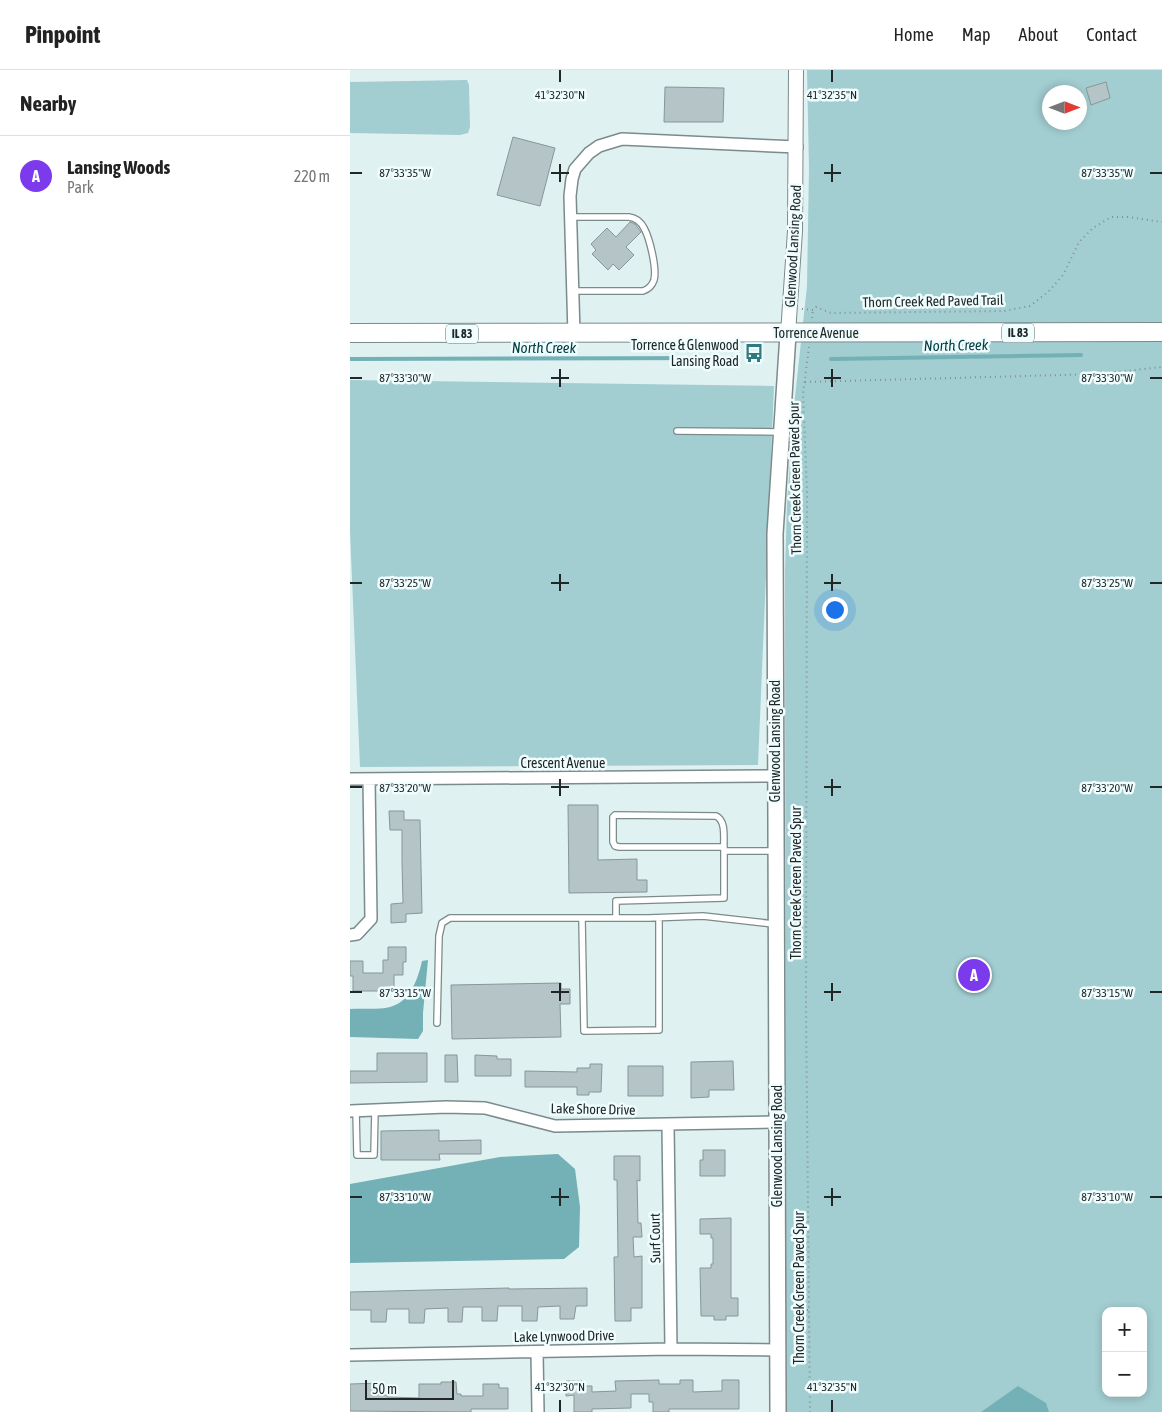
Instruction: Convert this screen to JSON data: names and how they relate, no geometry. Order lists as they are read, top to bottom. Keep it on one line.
{"streets":{"main road":["Glenwood Lansing Road","Torrence Avenue","IL 83"],"street":["Crescent Avenue","Lake Shore Drive","Surf Court","Lake Lynwood Drive"],"path":["Thorn Creek Red Paved Trail","Thorn Creek Green Paved Spur"]},"crossings":[["Glenwood Lansing Road","Torrence Avenue"],["Glenwood Lansing Road","Crescent Avenue"],["Glenwood Lansing Road","Lake Shore Drive"],["Glenwood Lansing Road","Lake Lynwood Drive"],["Lake Shore Drive","Surf Court"],["Surf Court","Lake Lynwood Drive"]],"water":["North Creek"],"places":{"bus stop":["Torrence & Glenwood Lansing Road"]},"scale_bar":"50 m","north":"right","page":{"header":"Pinpoint","nav":["Home","Map","About","Contact"],"heading":"Nearby","list":[{"mark":"A","name":"Lansing Woods","note":"Park","value":"220 m"}],"pins":"A","map_buttons":["+","−"],"scale":"50 m"},"coordinates":["41°32'30\"N","41°32'35\"N","87°33'35\"W","87°33'30\"W","87°33'25\"W","87°33'20\"W","87°33'15\"W","87°33'10\"W"]}
